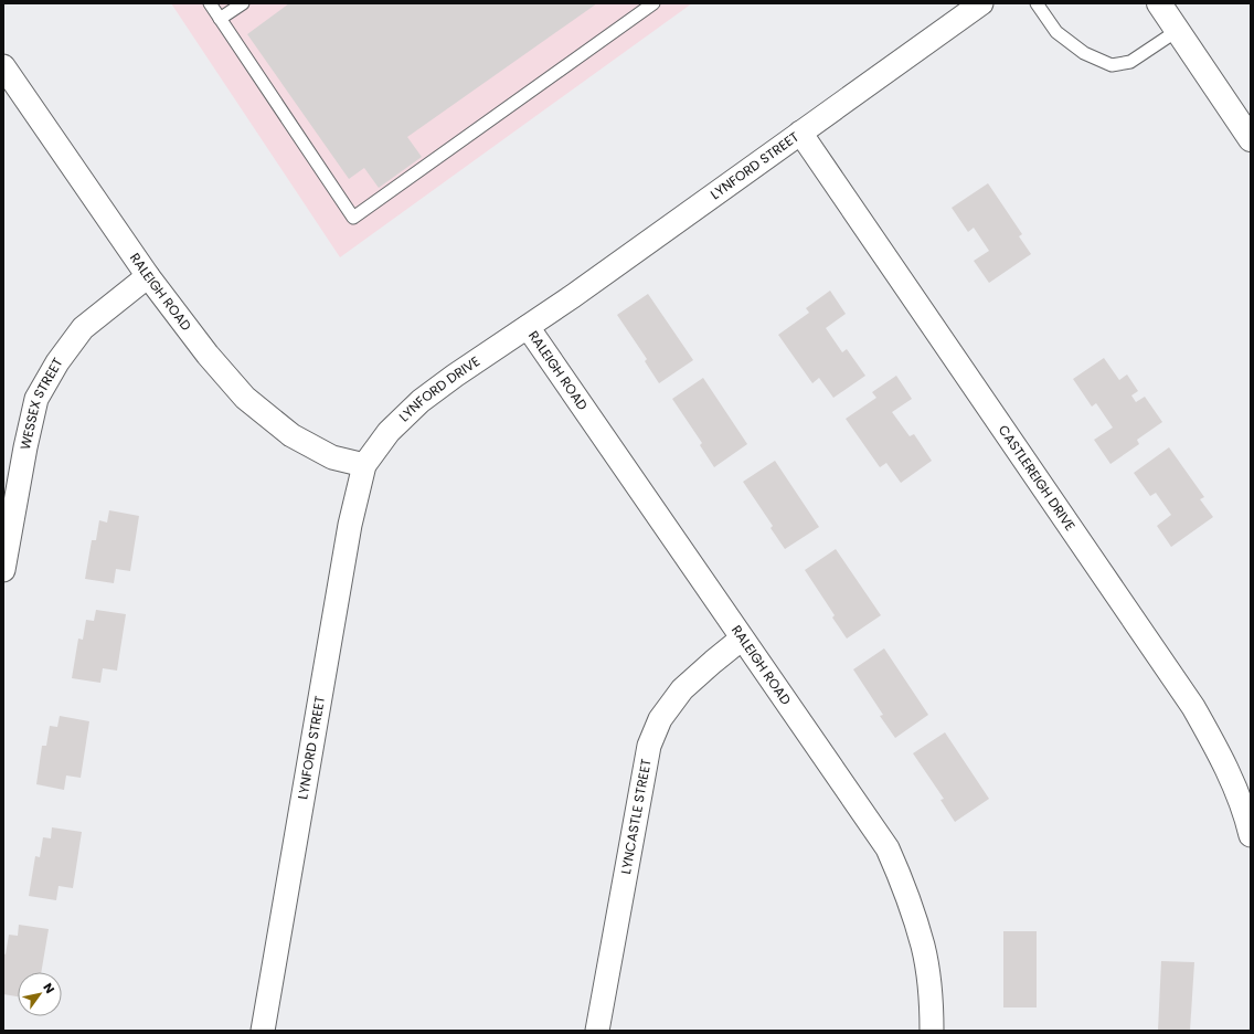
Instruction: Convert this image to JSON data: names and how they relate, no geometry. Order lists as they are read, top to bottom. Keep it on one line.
{"streets":{"street":["LYNFORD STREET","RALEIGH ROAD","LYNFORD DRIVE","WESSEX STREET","CASTLEREIGH DRIVE","LYNCASTLE STREET"]},"crossings":[["LYNFORD STREET","RALEIGH ROAD"],["LYNFORD STREET","LYNFORD DRIVE"],["LYNFORD STREET","CASTLEREIGH DRIVE"],["RALEIGH ROAD","LYNFORD DRIVE"],["RALEIGH ROAD","WESSEX STREET"],["RALEIGH ROAD","LYNCASTLE STREET"]],"north":"top right"}
